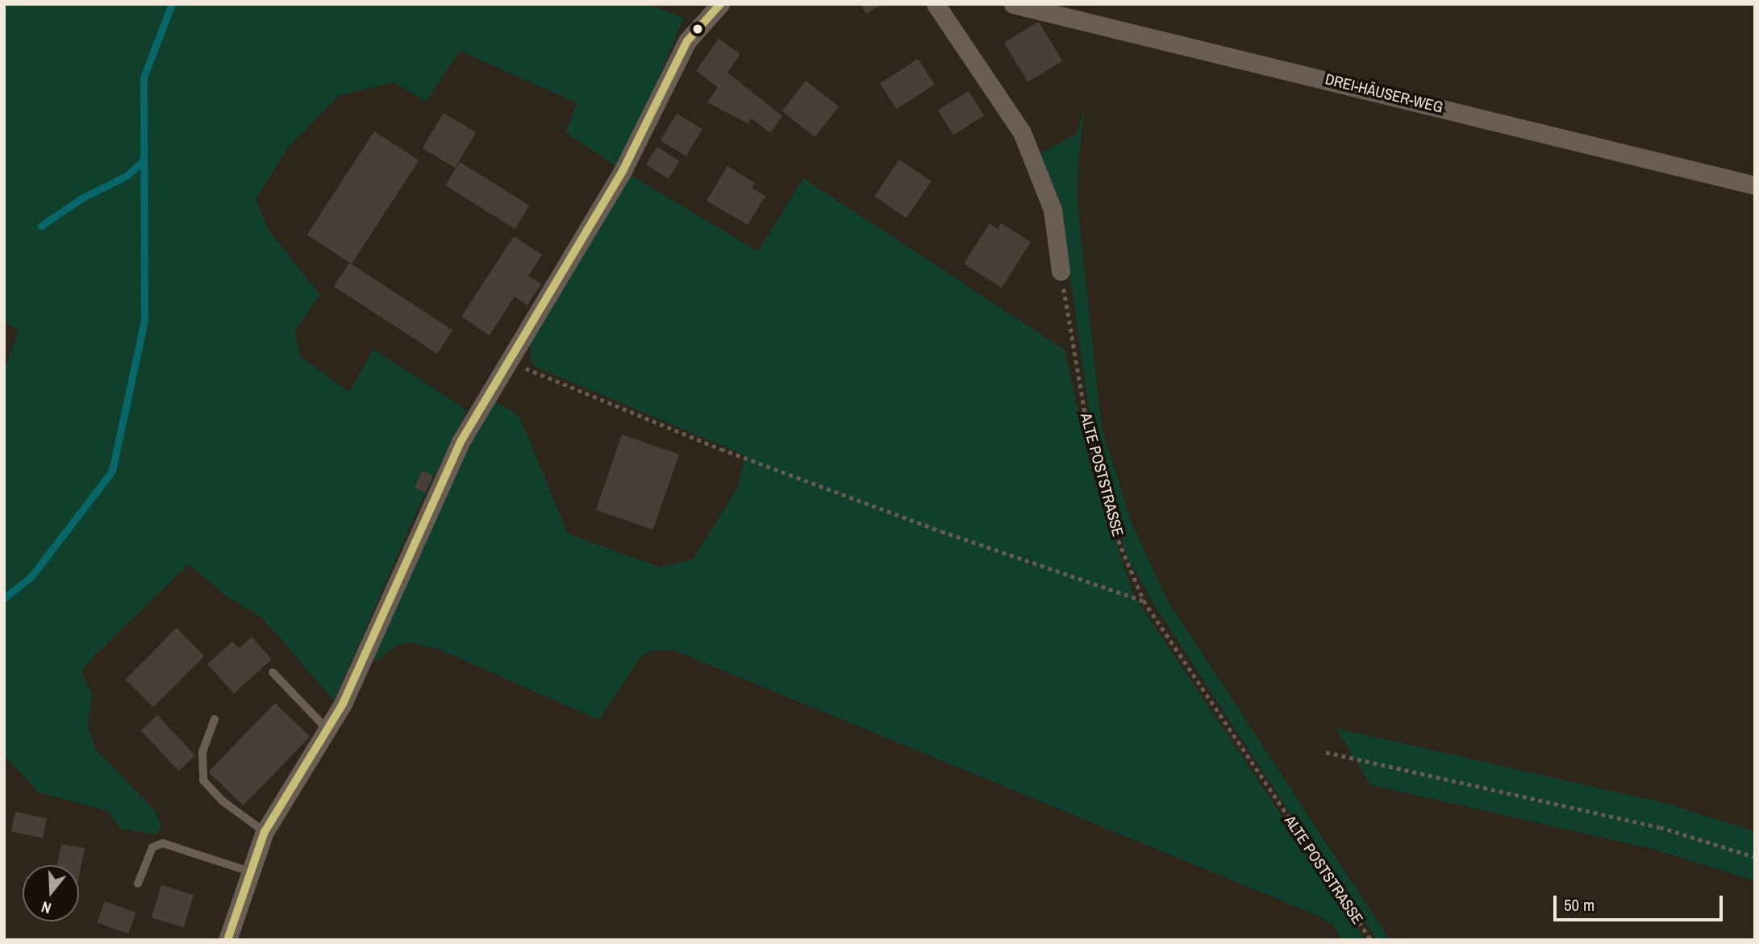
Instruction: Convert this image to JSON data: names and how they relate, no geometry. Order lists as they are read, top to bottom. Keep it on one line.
{"streets":{"street":["DREI-HÄUSER-WEG"],"path":["ALTE POSTSTRASSE"]},"scale_bar":"50 m","north":"bottom"}
